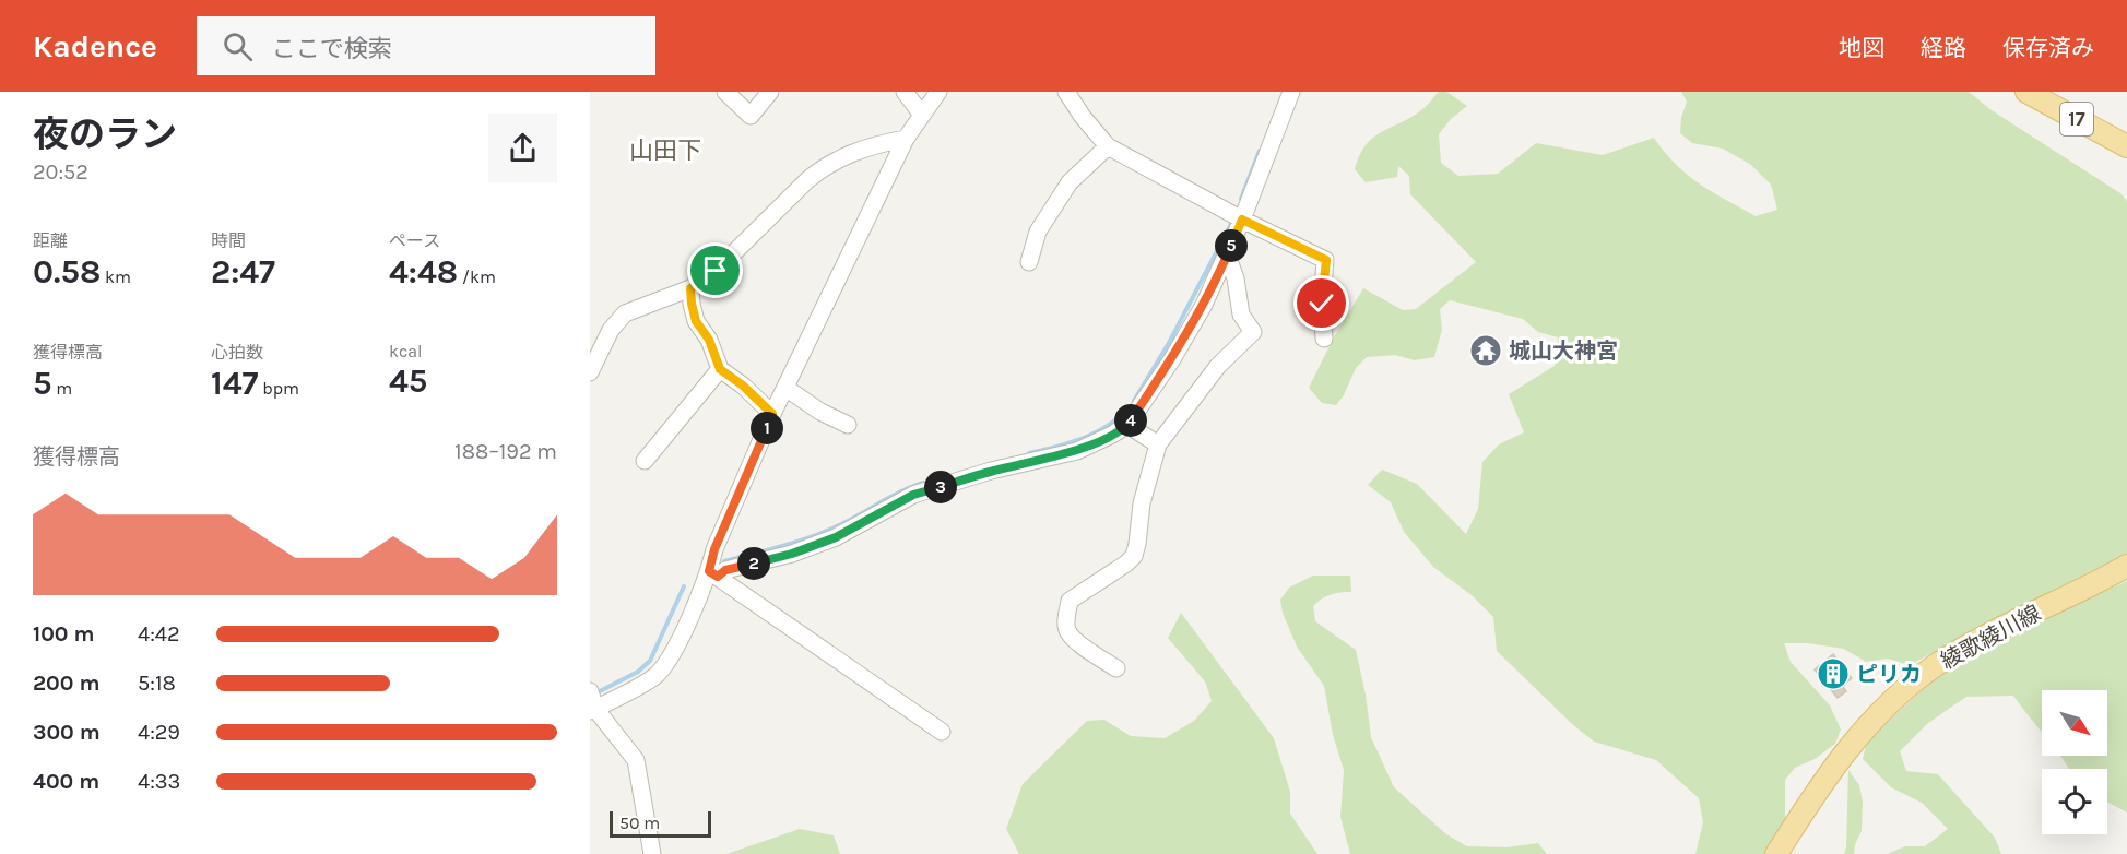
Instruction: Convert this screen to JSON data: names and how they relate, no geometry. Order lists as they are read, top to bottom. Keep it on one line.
{"streets":{"main road":["17","綾歌綾川線"]},"districts":["山田下"],"places":{"temple":["城山大神宮"],"building":["ピリカ"]},"scale_bar":"50 m","north":"bottom right","page":{"header":"Kadence","search":"ここで検索","nav":["地図","経路","保存済み"],"heading":["夜のラン","20:52"],"stats":[["距離","0.58 km"],["時間","2:47"],["ペース","4:48 /km"],["獲得標高","5 m"],["心拍数","147 bpm"],["kcal","45"]],"pins":["5","4","1","3","2"],"chart":["獲得標高","188–192 m"],"list":[{"name":"100 m","note":"4:42"},{"name":"200 m","note":"5:18"},{"name":"300 m","note":"4:29"},{"name":"400 m","note":"4:33"}],"scale":"50 m"}}
